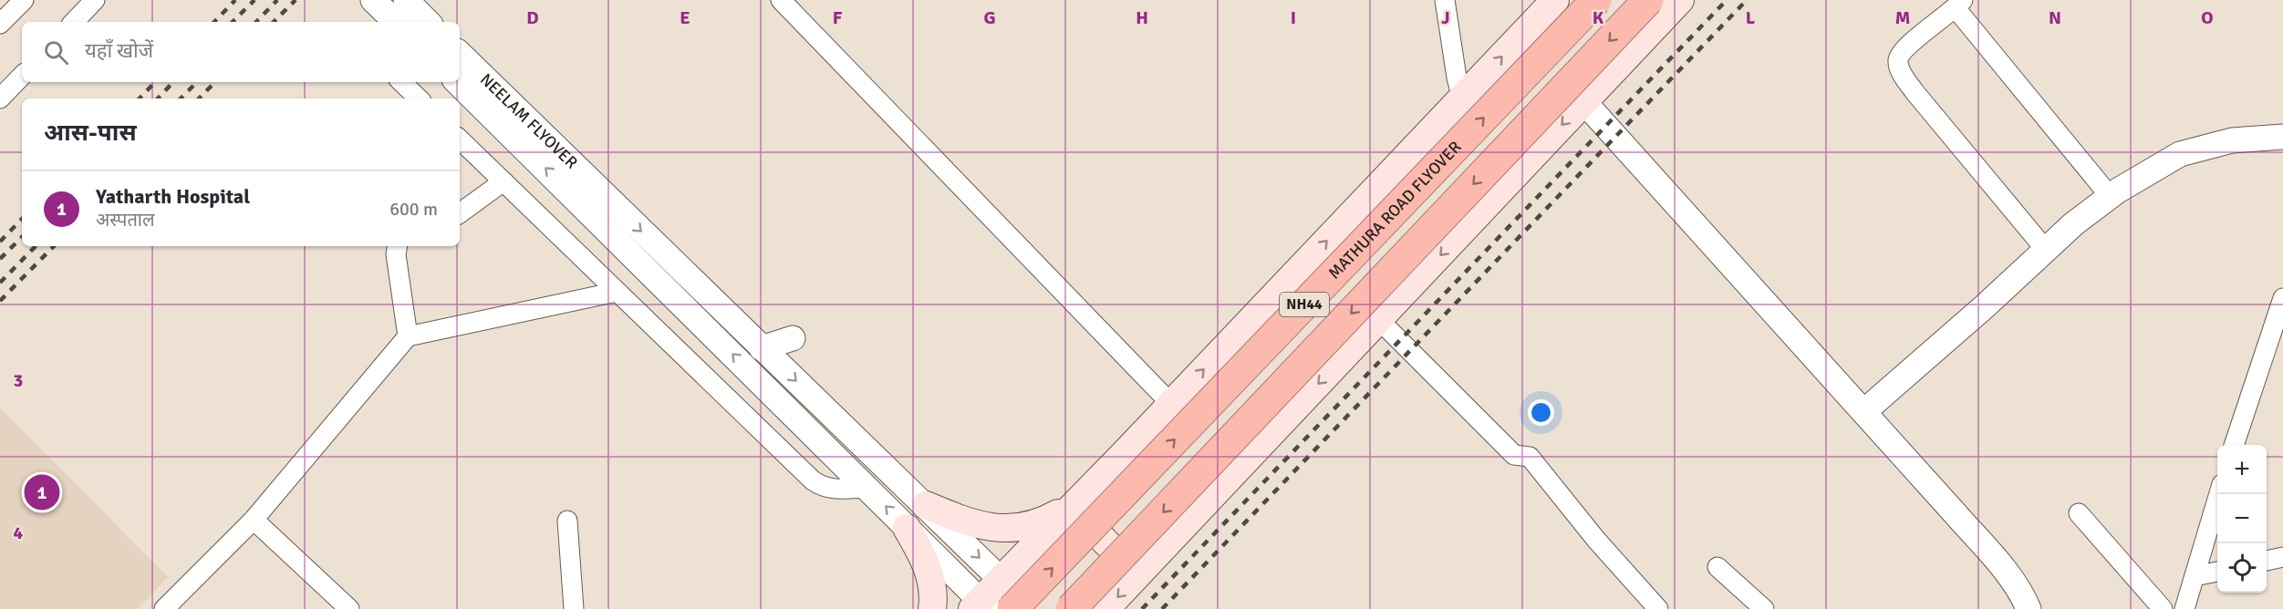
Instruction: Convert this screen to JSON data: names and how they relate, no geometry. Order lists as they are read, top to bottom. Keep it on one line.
{"streets":{"highway":["MATHURA ROAD FLYOVER","NH44"],"street":["NEELAM FLYOVER"]},"page":{"search":"यहाँ खोजें","heading":"आस-पास","list":[{"mark":"1","name":"Yatharth Hospital","note":"अस्पताल","value":"600 m"}],"map_buttons":["+","−"],"pins":"1"},"grid":{"columns":["D","E","F","G","H","I","J","K","L","M","N","O"],"rows":["3","4"]}}
